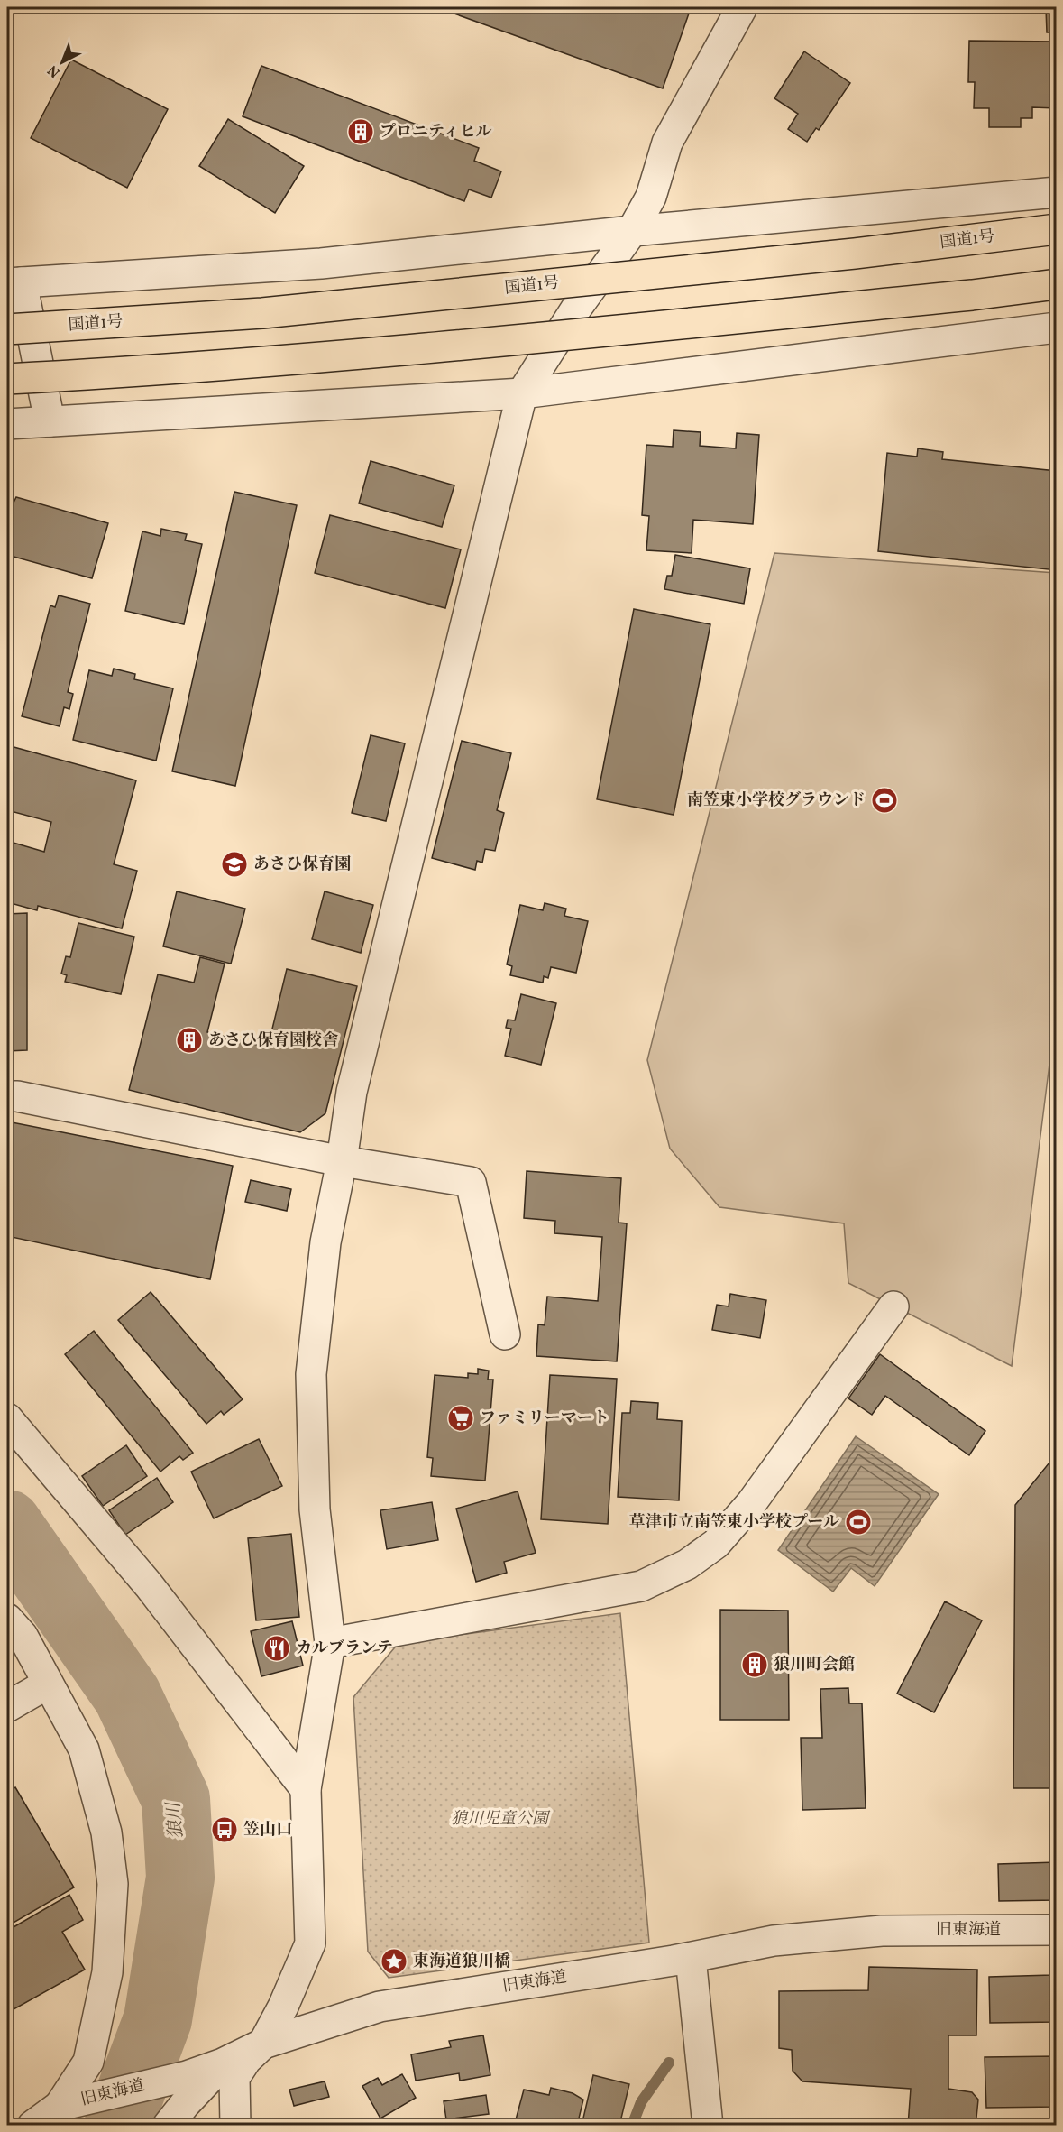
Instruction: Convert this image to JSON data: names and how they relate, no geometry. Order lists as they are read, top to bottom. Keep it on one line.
{"streets":{"highway":["国道1号"],"street":["旧東海道"]},"water":["狼川"],"parks":["狼川児童公園"],"places":{"building":["プロニティヒル","あさひ保育園校舎","狼川町会館"],"sports":["南笠東小学校グラウンド","草津市立南笠東小学校プール"],"school or university":["あさひ保育園"],"supermarket":["ファミリーマート"],"restaurant":["カルブランテ"],"bus stop":["笠山口"],"place":["東海道狼川橋"]},"north":"bottom left"}
